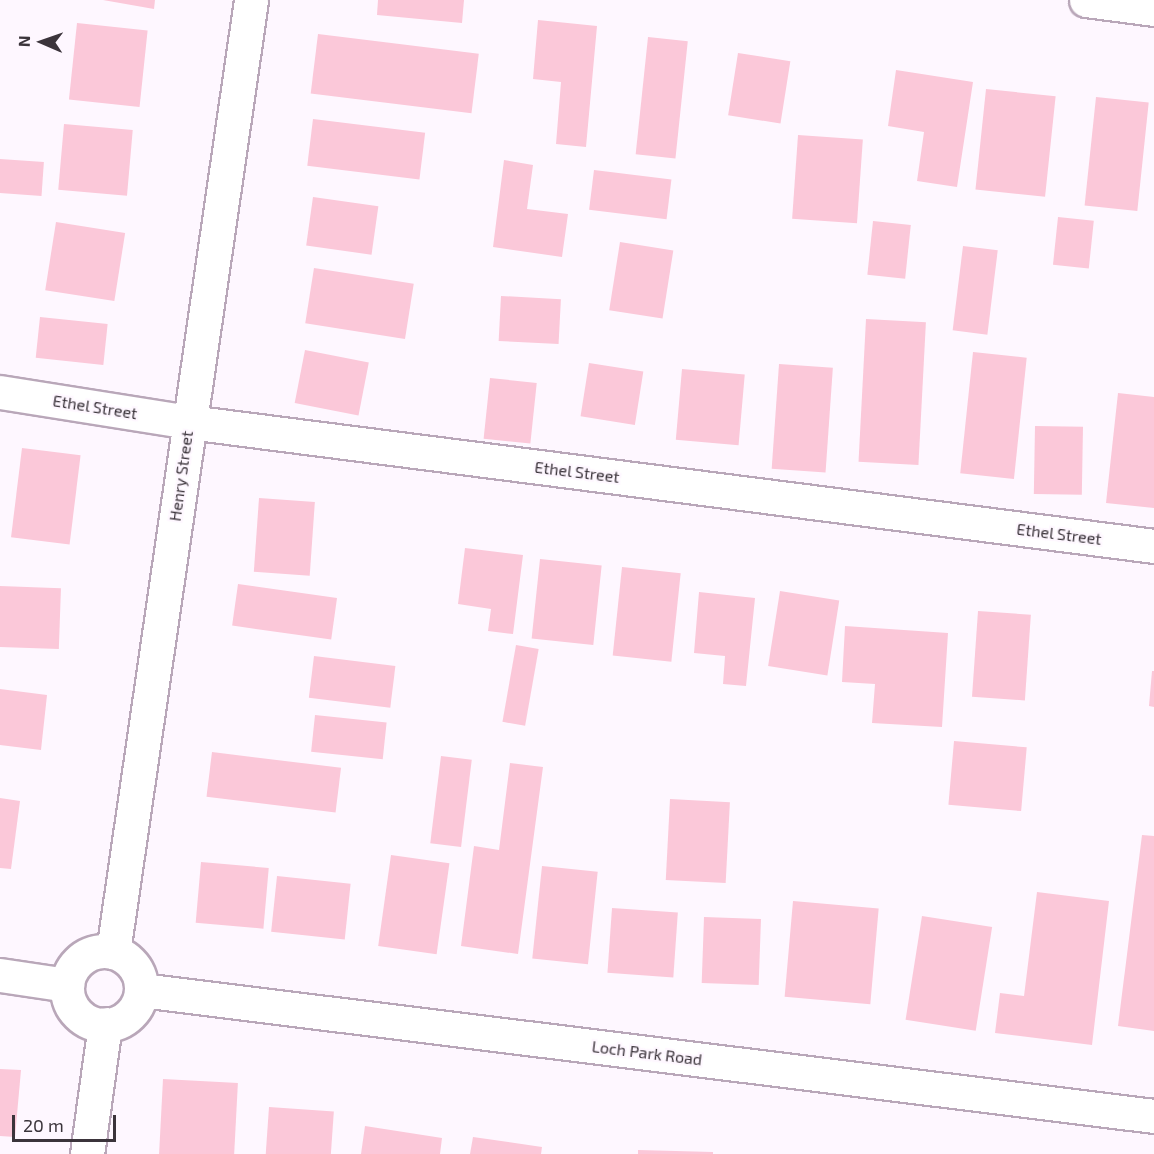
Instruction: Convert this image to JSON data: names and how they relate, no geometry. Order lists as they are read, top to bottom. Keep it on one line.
{"streets":{"street":["Ethel Street","Henry Street","Loch Park Road"]},"crossings":[["Ethel Street","Henry Street"],["Henry Street","Loch Park Road"]],"scale_bar":"20 m","north":"left"}
